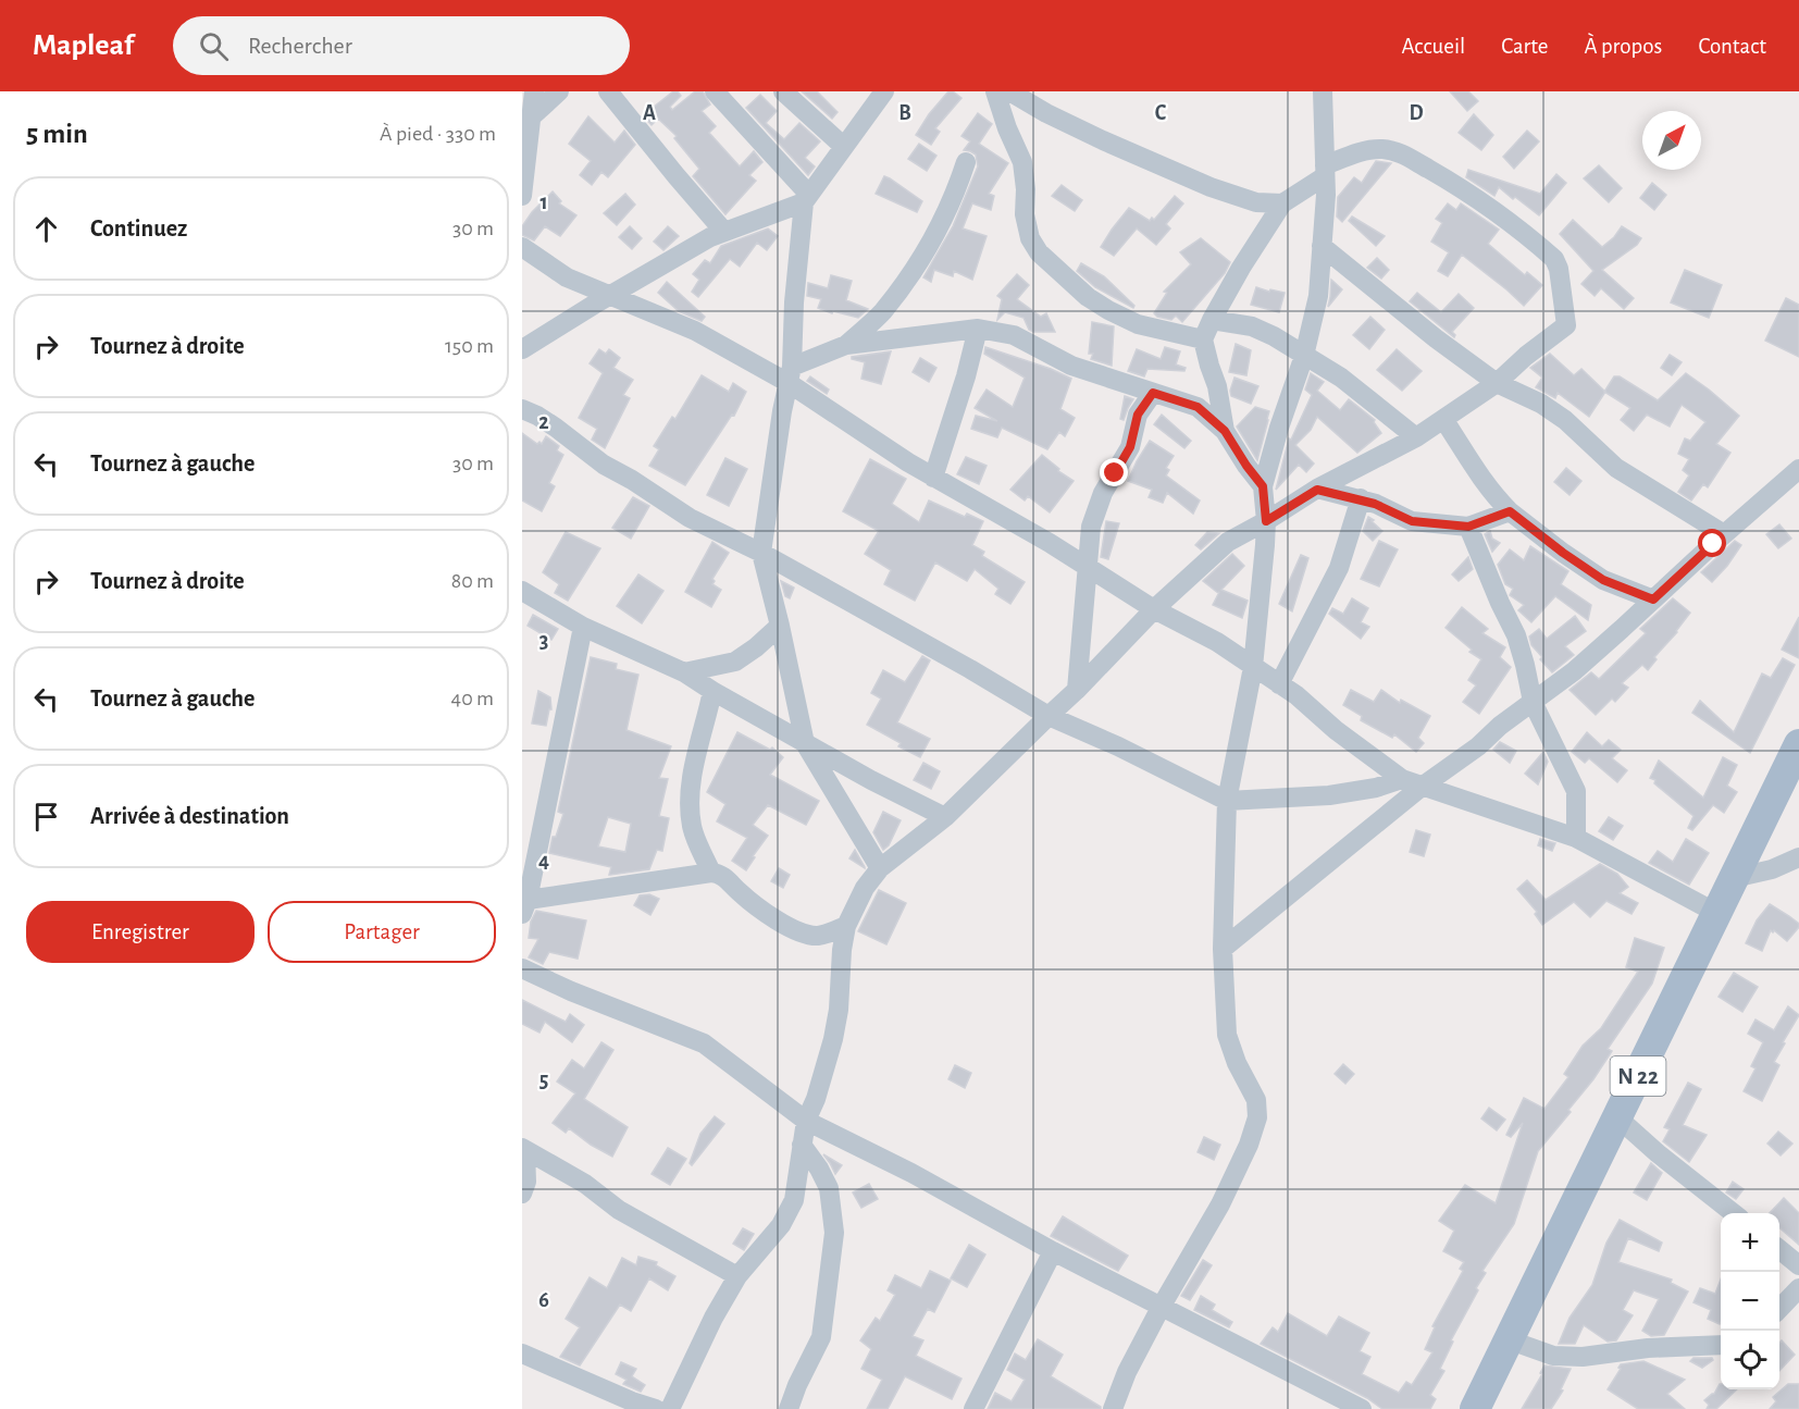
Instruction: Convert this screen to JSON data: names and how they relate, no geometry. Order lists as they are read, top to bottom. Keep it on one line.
{"streets":{"main road":["N 22"]},"north":"top right","page":{"header":"Mapleaf","search":"Rechercher","nav":["Accueil","Carte","À propos","Contact"],"heading":["5 min","À pied · 330 m"],"list":[["Continuez","30 m"],["Tournez à droite","150 m"],["Tournez à gauche","30 m"],["Tournez à droite","80 m"],["Tournez à gauche","40 m"],"Arrivée à destination"],"buttons":["Enregistrer","Partager"],"map_buttons":["+","−"]},"grid":{"columns":["A","B","C","D"],"rows":["1","2","3","4","5","6"]}}
